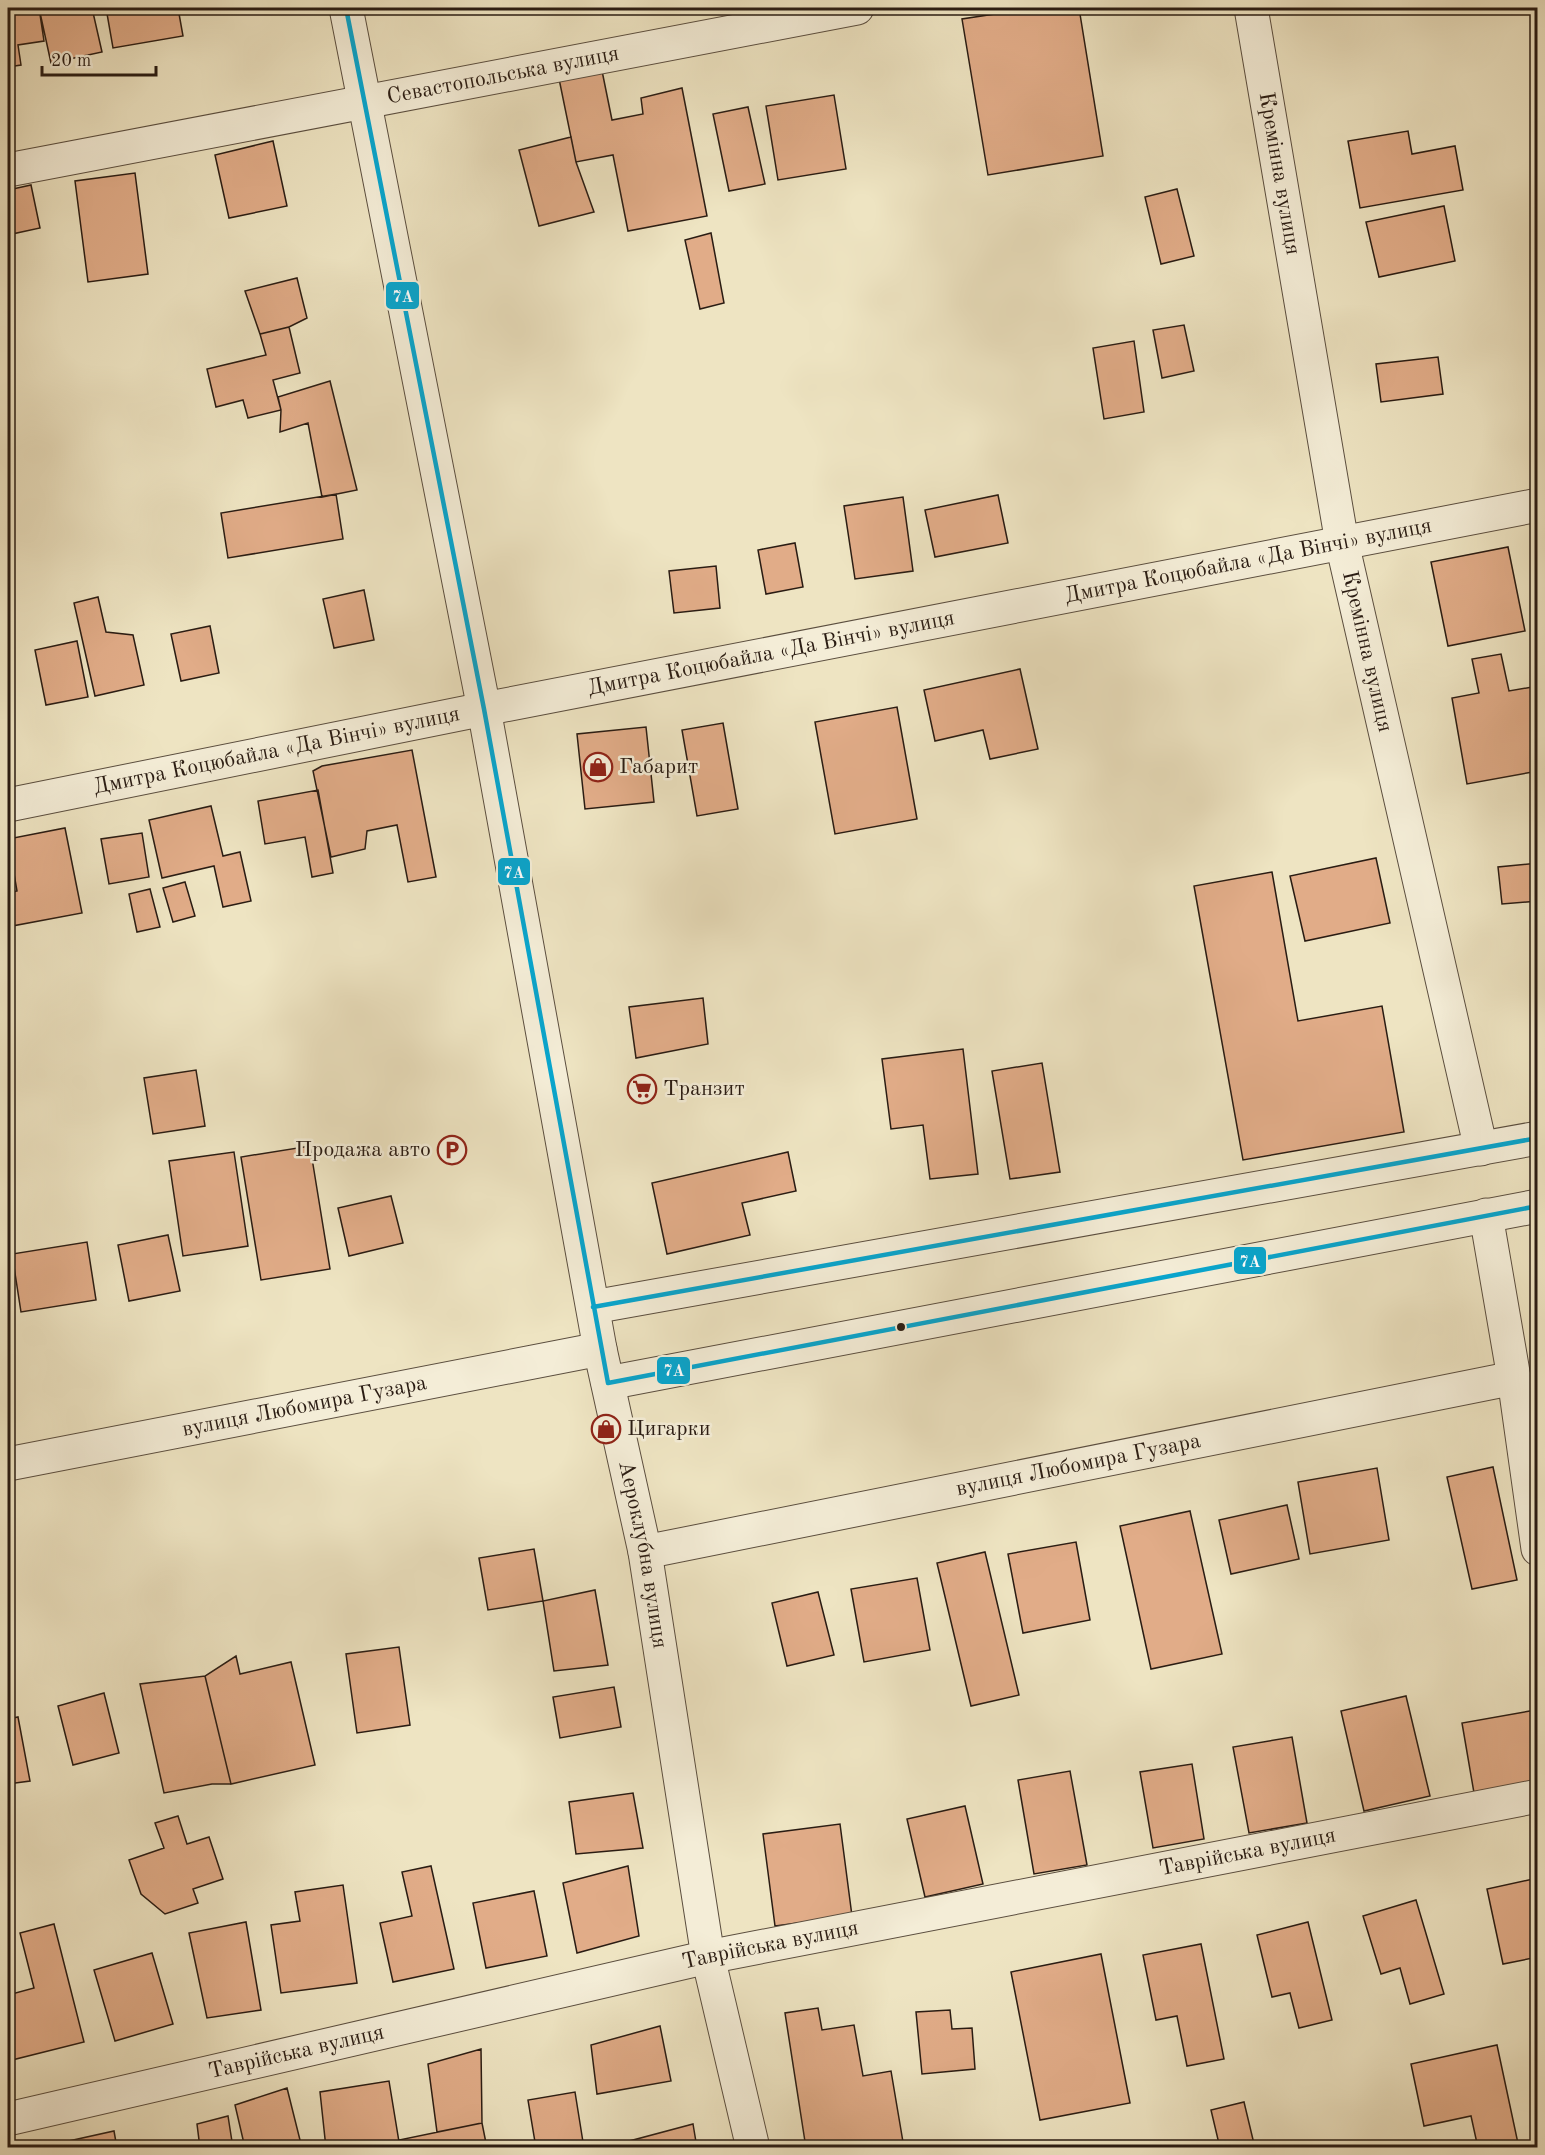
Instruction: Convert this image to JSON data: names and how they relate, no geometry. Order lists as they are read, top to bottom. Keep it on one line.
{"streets":{"street":["Севастопольська вулиця","Кремінна вулиця","Дмитра Коцюбайла «Да Вінчі» вулиця","вулиця Любомира Гузара","Аероклубна вулиця","Таврійська вулиця"]},"crossings":[["Севастопольська вулиця","Аероклубна вулиця"],["Кремінна вулиця","Дмитра Коцюбайла «Да Вінчі» вулиця"],["Дмитра Коцюбайла «Да Вінчі» вулиця","Аероклубна вулиця"],["вулиця Любомира Гузара","Аероклубна вулиця"],["Аероклубна вулиця","Таврійська вулиця"]],"places":{"shop":["Габарит","Цигарки"],"supermarket":["Транзит"],"parking":["Продажа авто"]},"lines":["transit line 7А"],"scale_bar":"20 m"}
